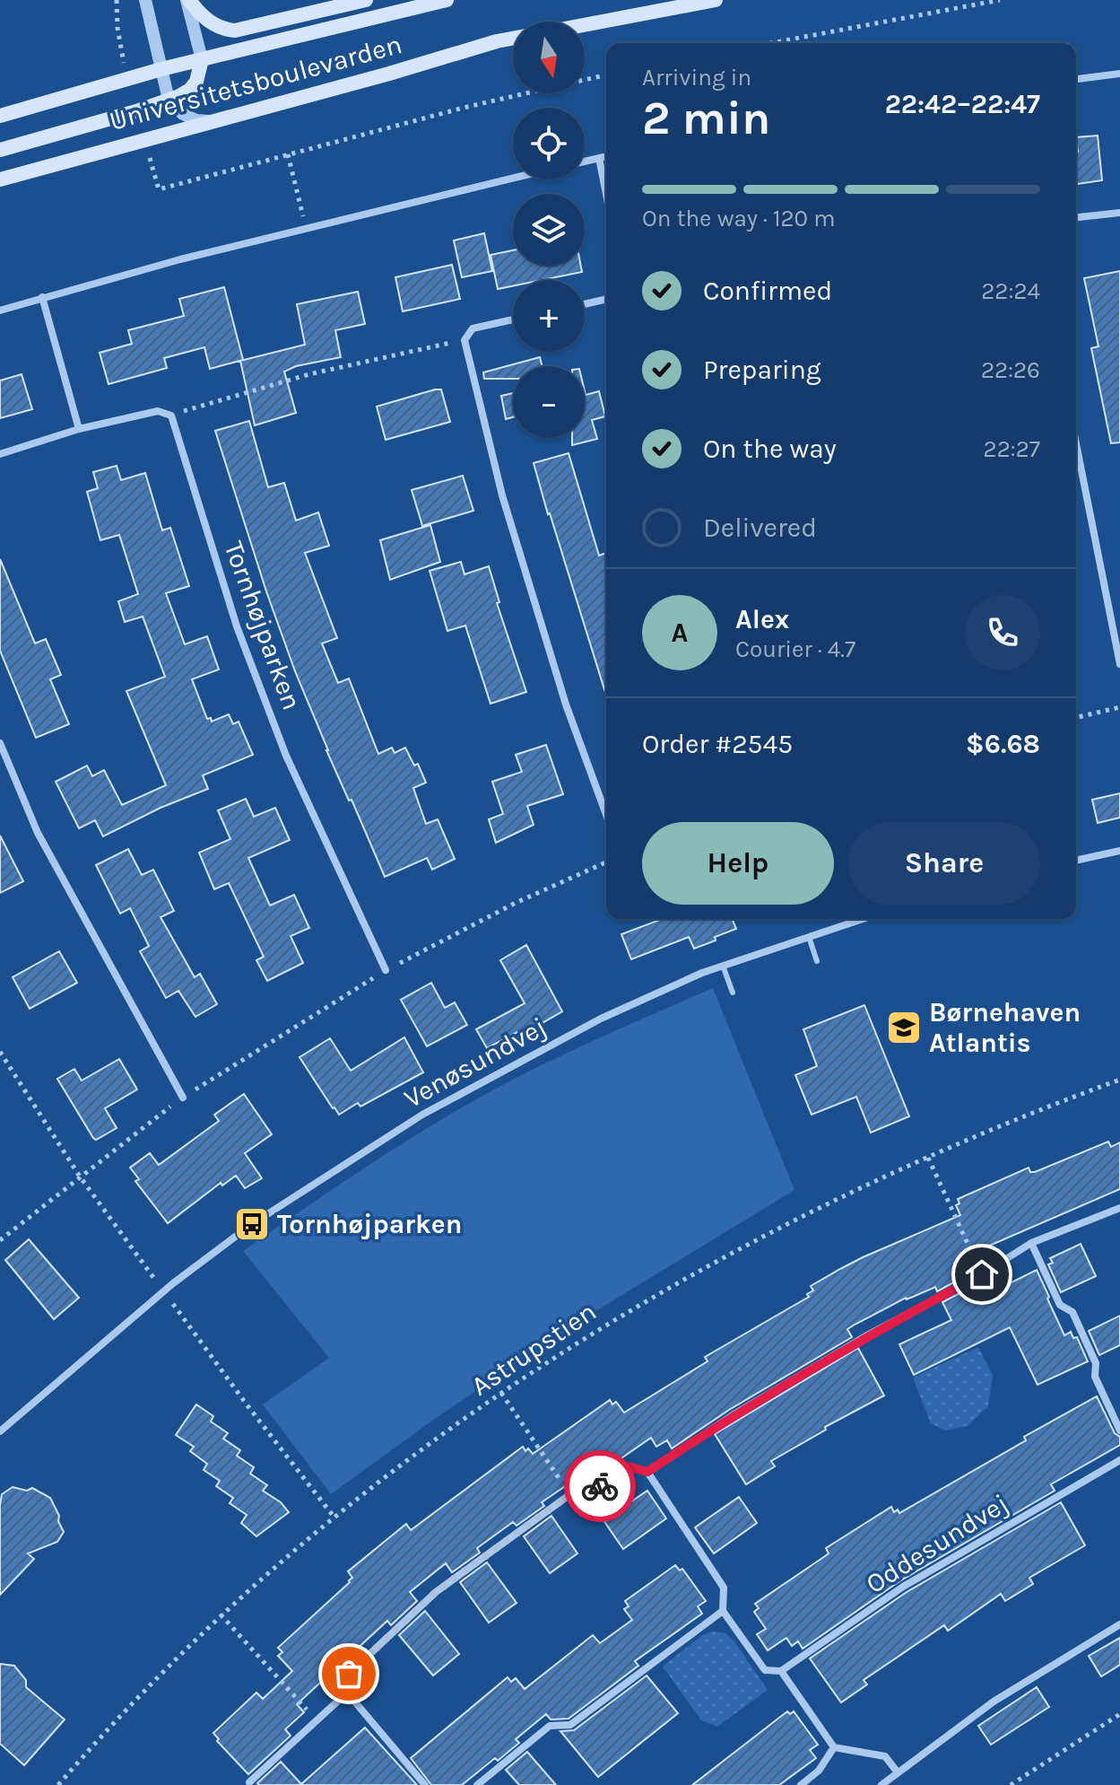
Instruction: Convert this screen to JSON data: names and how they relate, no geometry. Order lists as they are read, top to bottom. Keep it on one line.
{"streets":{"main road":["Universitetsboulevarden"],"street":["Tornhøjparken","Venøsundvej","Oddesundvej"],"path":["Astrupstien"]},"places":{"school or university":["Børnehaven Atlantis"],"bus stop":["Tornhøjparken"]},"north":"bottom","page":{"map_buttons":["+","−"],"heading":["2 min","Arriving in","22:42–22:47"],"panel":["Alex","Courier · 4.7","Order #2545","$6.68"],"bar":"On the way · 120 m","list":[["Confirmed","22:24"],["Preparing","22:26"],["On the way","22:27"],"Delivered"],"round":"A","buttons":["Help","Share"]}}
